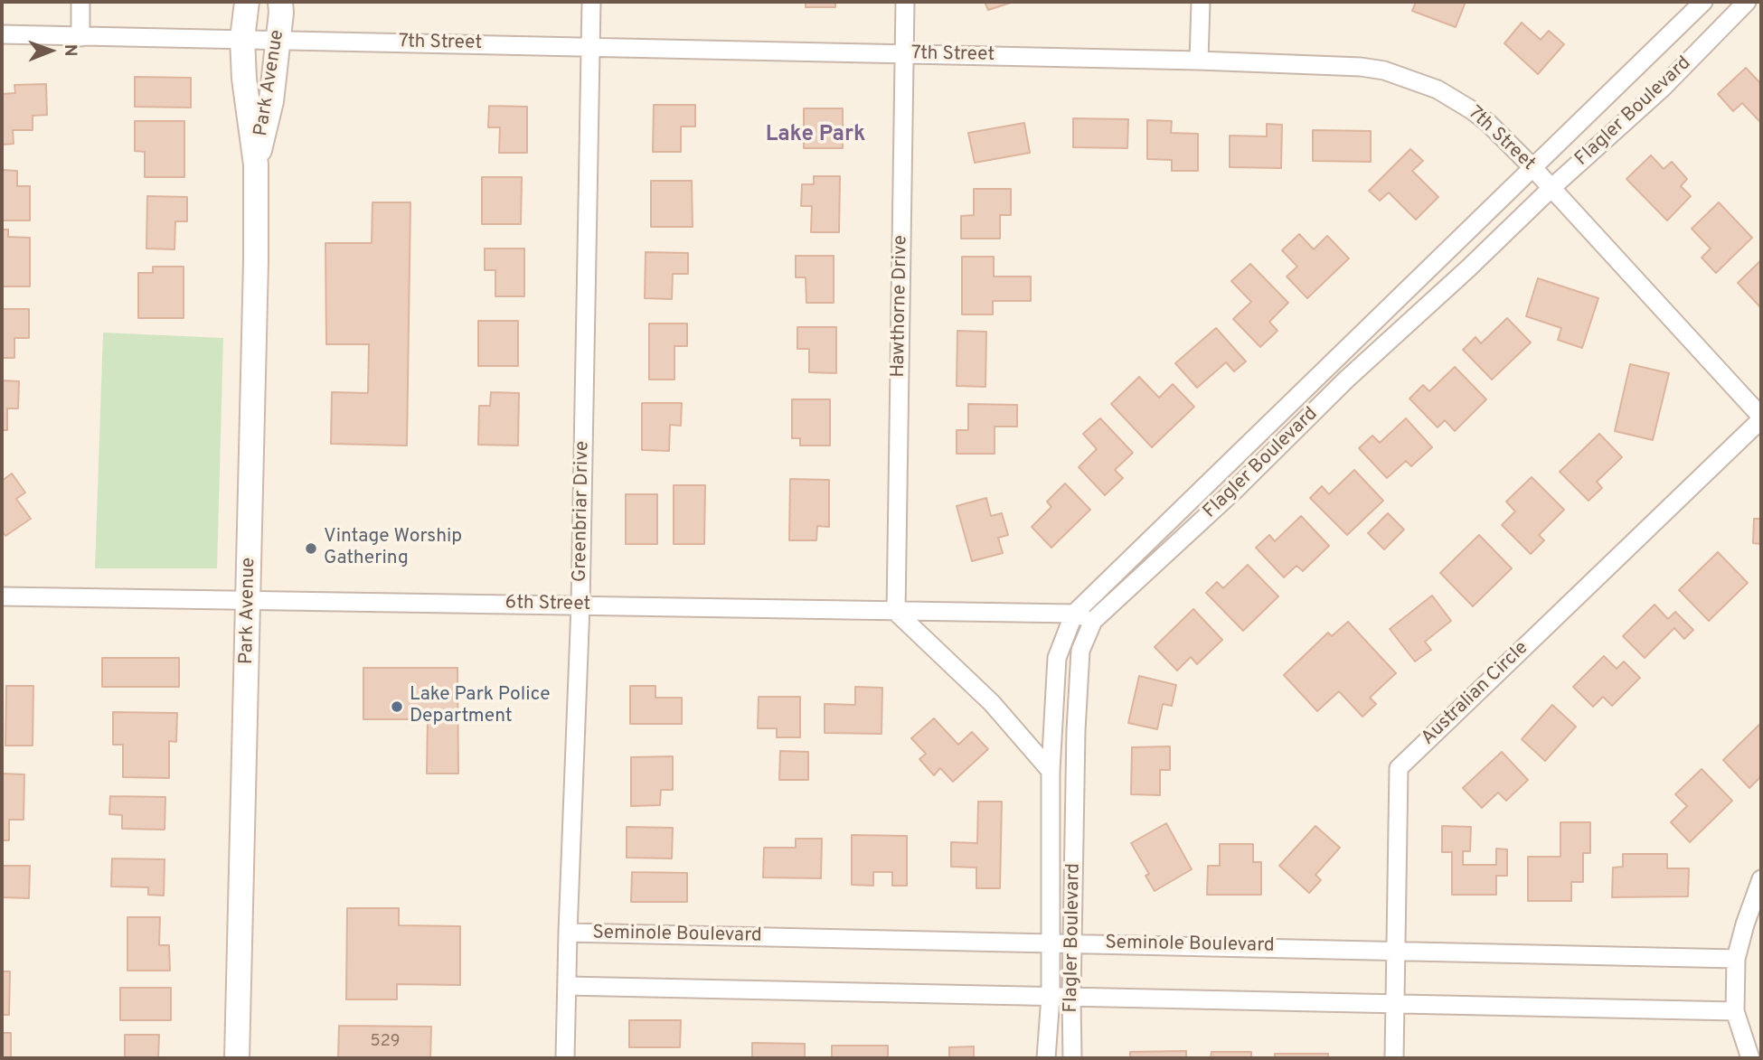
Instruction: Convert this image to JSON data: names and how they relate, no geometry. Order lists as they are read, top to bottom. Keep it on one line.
{"streets":{"street":["7th Street","Park Avenue","Flagler Boulevard","Hawthorne Drive","Greenbriar Drive","6th Street","Australian Circle","Seminole Boulevard"]},"crossings":[["7th Street","Park Avenue"],["7th Street","Flagler Boulevard"],["7th Street","Hawthorne Drive"],["7th Street","Greenbriar Drive"],["7th Street","Australian Circle"],["Park Avenue","6th Street"],["Flagler Boulevard","6th Street"],["Flagler Boulevard","Seminole Boulevard"],["Hawthorne Drive","6th Street"],["Greenbriar Drive","6th Street"],["Greenbriar Drive","Seminole Boulevard"],["Australian Circle","Seminole Boulevard"]],"districts":["Lake Park"],"places":["Vintage Worship Gathering","Lake Park Police Department"],"house_numbers":["529"],"north":"right"}
